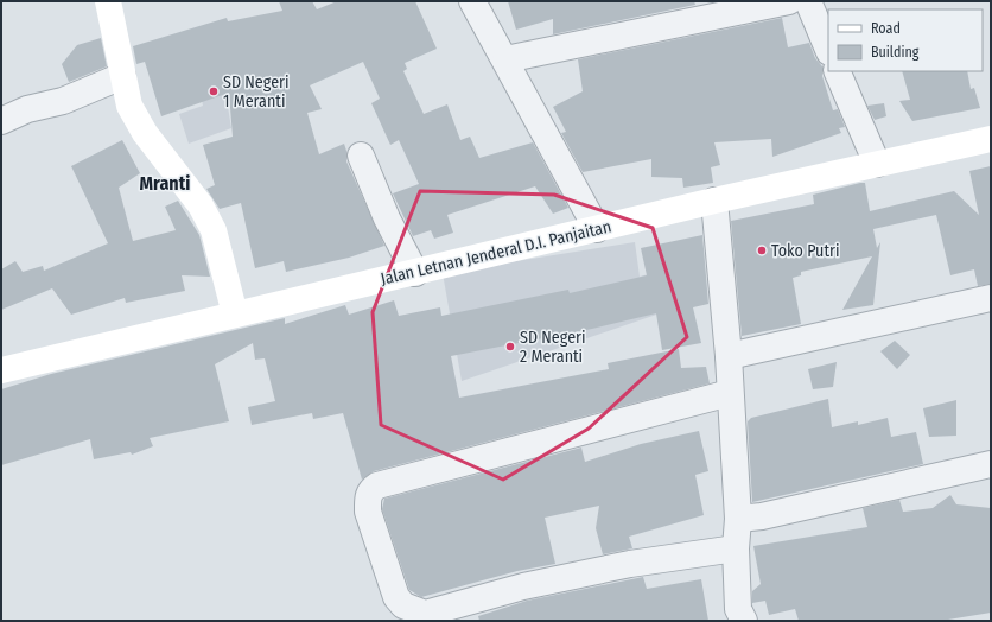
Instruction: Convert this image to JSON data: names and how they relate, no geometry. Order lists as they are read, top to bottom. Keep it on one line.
{"streets":{"street":["Jalan Letnan Jenderal D.I. Panjaitan"]},"districts":["Mranti"],"places":["SD Negeri 1 Meranti","Toko Putri","SD Negeri 2 Meranti"],"legend":["Road","Building"]}
